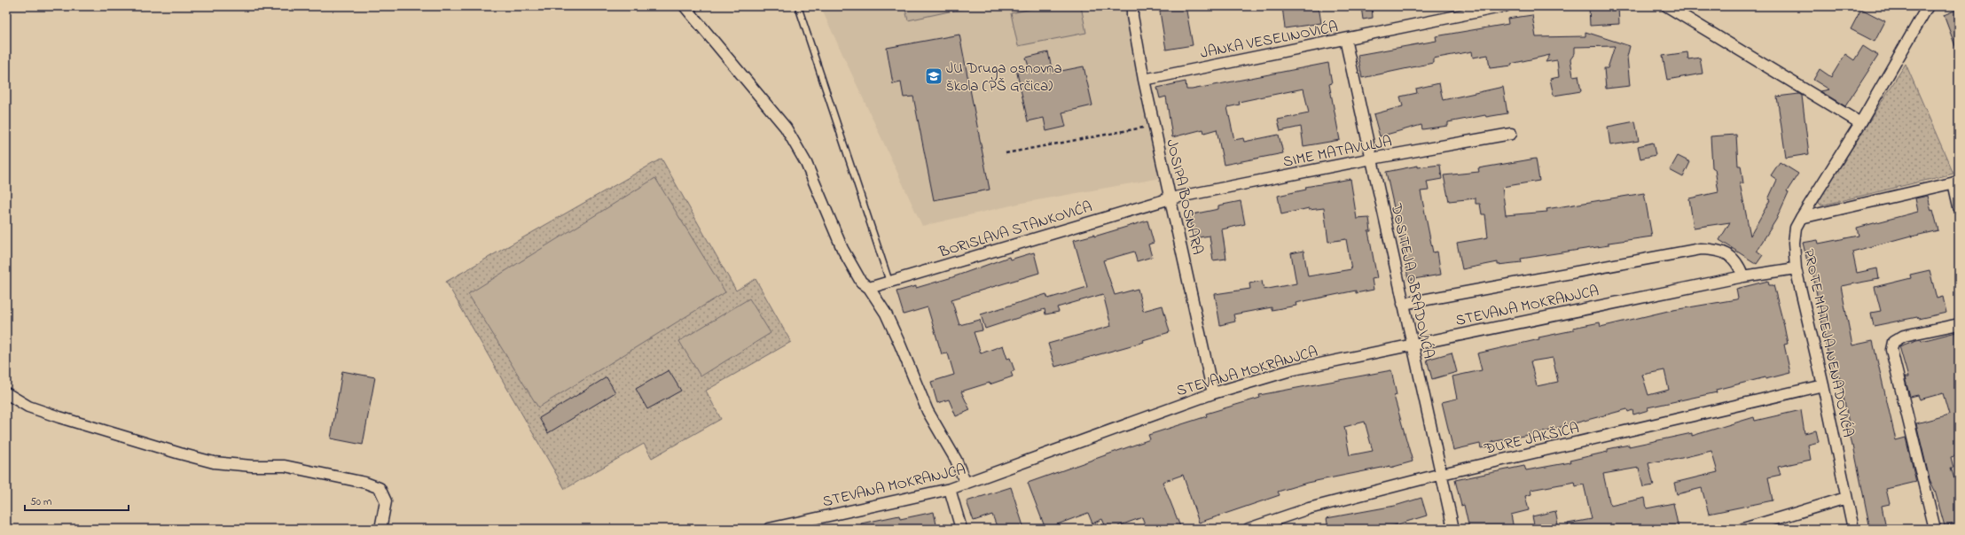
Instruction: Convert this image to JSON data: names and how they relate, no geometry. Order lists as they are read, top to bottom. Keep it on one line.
{"streets":{"street":["JANKA VESELINOVIĆA","SIME MATAVULJA","JOSIPA BOSNARA","BORISLAVA STANKOVIĆA","DOSITEJA OBRADOVIĆA","STEVANA MOKRANJCA","PROTE MATEJA NENADOVIĆA","ĐURE JAKŠIĆA"]},"crossings":[["JANKA VESELINOVIĆA","JOSIPA BOSNARA"],["JANKA VESELINOVIĆA","DOSITEJA OBRADOVIĆA"],["SIME MATAVULJA","JOSIPA BOSNARA"],["SIME MATAVULJA","BORISLAVA STANKOVIĆA"],["SIME MATAVULJA","DOSITEJA OBRADOVIĆA"],["JOSIPA BOSNARA","BORISLAVA STANKOVIĆA"],["JOSIPA BOSNARA","STEVANA MOKRANJCA"],["DOSITEJA OBRADOVIĆA","STEVANA MOKRANJCA"],["DOSITEJA OBRADOVIĆA","ĐURE JAKŠIĆA"],["STEVANA MOKRANJCA","PROTE MATEJA NENADOVIĆA"],["PROTE MATEJA NENADOVIĆA","ĐURE JAKŠIĆA"]],"places":{"school or university":["JU Druga osnovna škola (PŠ Grčica)"]},"scale_bar":"50 m"}
